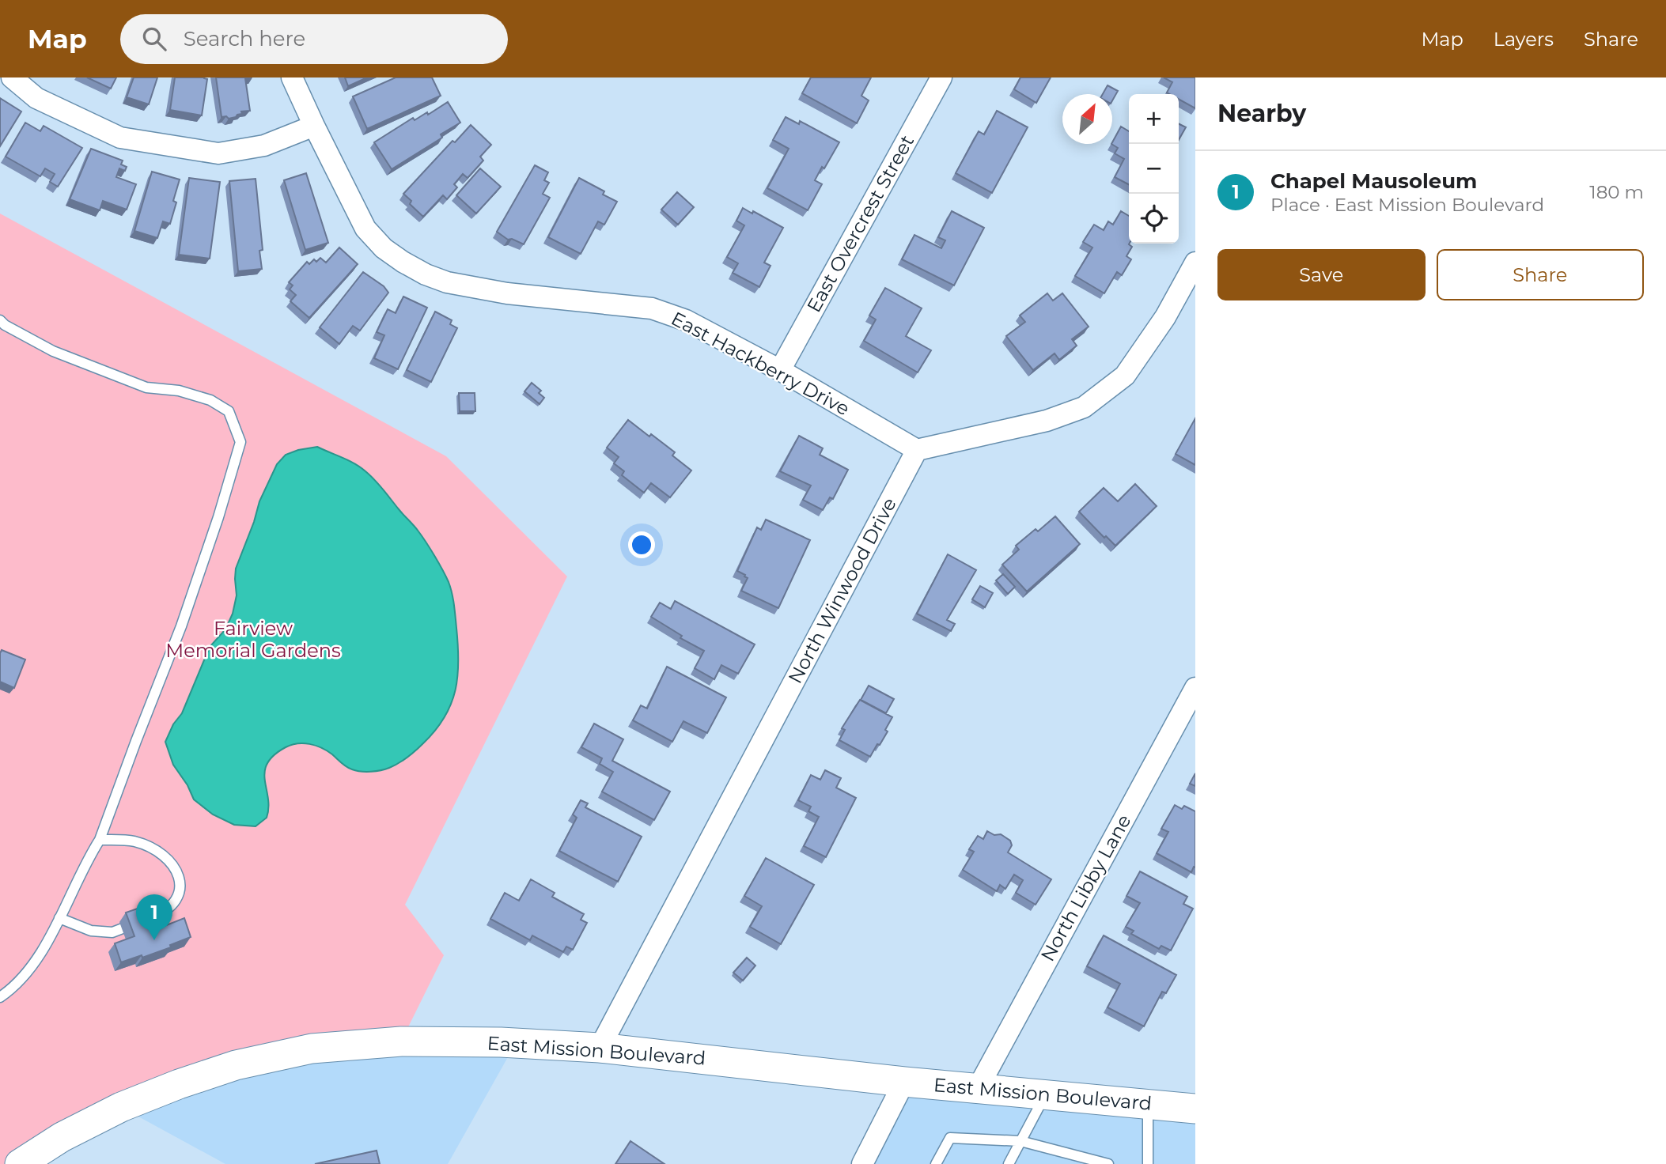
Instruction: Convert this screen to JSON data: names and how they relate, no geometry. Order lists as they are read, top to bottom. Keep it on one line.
{"streets":{"main road":["East Mission Boulevard"],"street":["East Overcrest Street","East Hackberry Drive","North Winwood Drive","North Libby Lane"]},"crossings":[["East Overcrest Street","East Hackberry Drive"],["East Hackberry Drive","North Winwood Drive"],["North Winwood Drive","East Mission Boulevard"],["North Libby Lane","East Mission Boulevard"]],"parks":["Fairview Memorial Gardens"],"north":"top right","page":{"header":"Map","search":"Search here","nav":["Map","Layers","Share"],"heading":"Nearby","map_buttons":["+","−"],"list":[{"mark":"1","name":"Chapel Mausoleum","note":"Place · East Mission Boulevard","value":"180 m"}],"buttons":["Save","Share"],"pins":"1"}}
